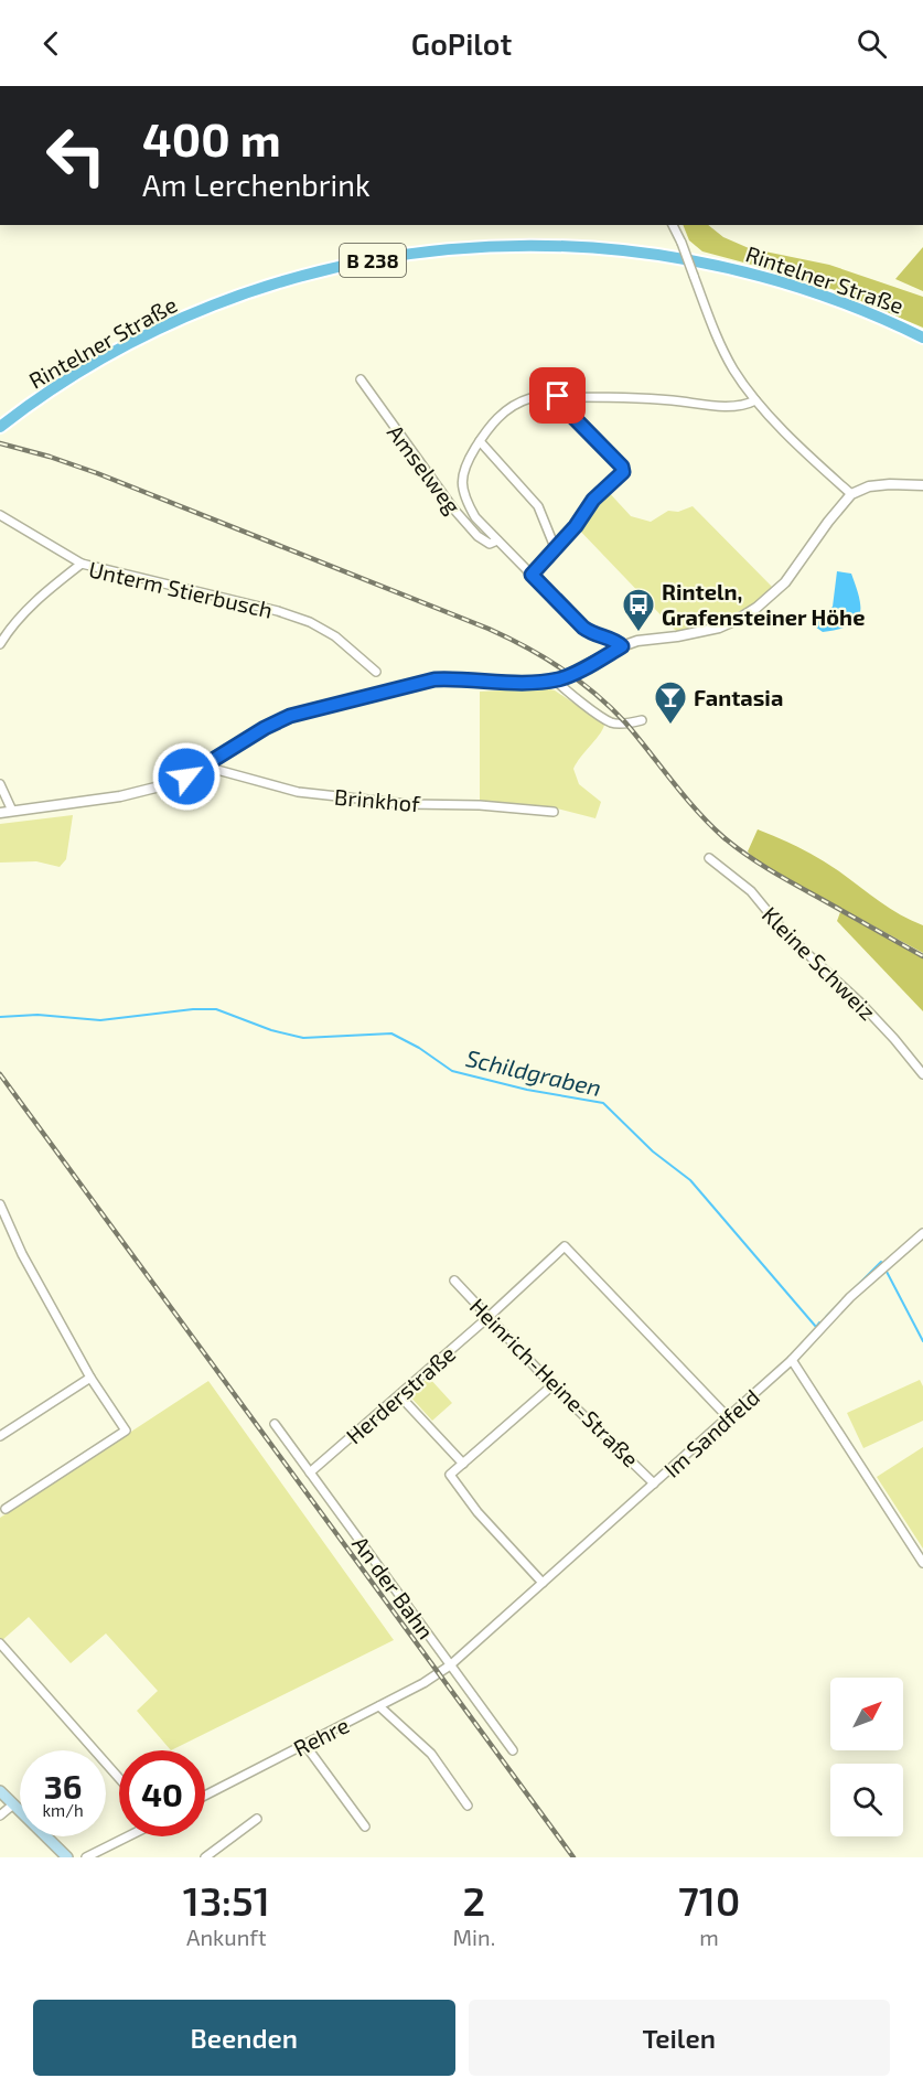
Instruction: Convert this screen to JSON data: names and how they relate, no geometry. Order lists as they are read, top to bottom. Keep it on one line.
{"streets":{"main road":["B 238","Rintelner Straße"],"street":["Amselweg","Unterm Stierbusch","Brinkhof","Kleine Schweiz","Heinrich-Heine-Straße","Herderstraße","Im Sandfeld","An der Bahn","Rehre"]},"crossings":[["Heinrich-Heine-Straße","Herderstraße"],["Heinrich-Heine-Straße","Im Sandfeld"],["Herderstraße","Im Sandfeld"],["Herderstraße","An der Bahn"],["Im Sandfeld","An der Bahn"],["Im Sandfeld","Rehre"],["An der Bahn","Rehre"]],"water":["Schildgraben"],"places":{"bus stop":["Rinteln, Grafensteiner Höhe"],"bar":["Fantasia"]},"north":"top right","page":{"header":"GoPilot","turn":["400 m","Am Lerchenbrink"],"speed":"36 km/h","limit":"40","eta":["13:51","Ankunft","2","Min.","710","m"],"buttons":["Beenden","Teilen"]}}
